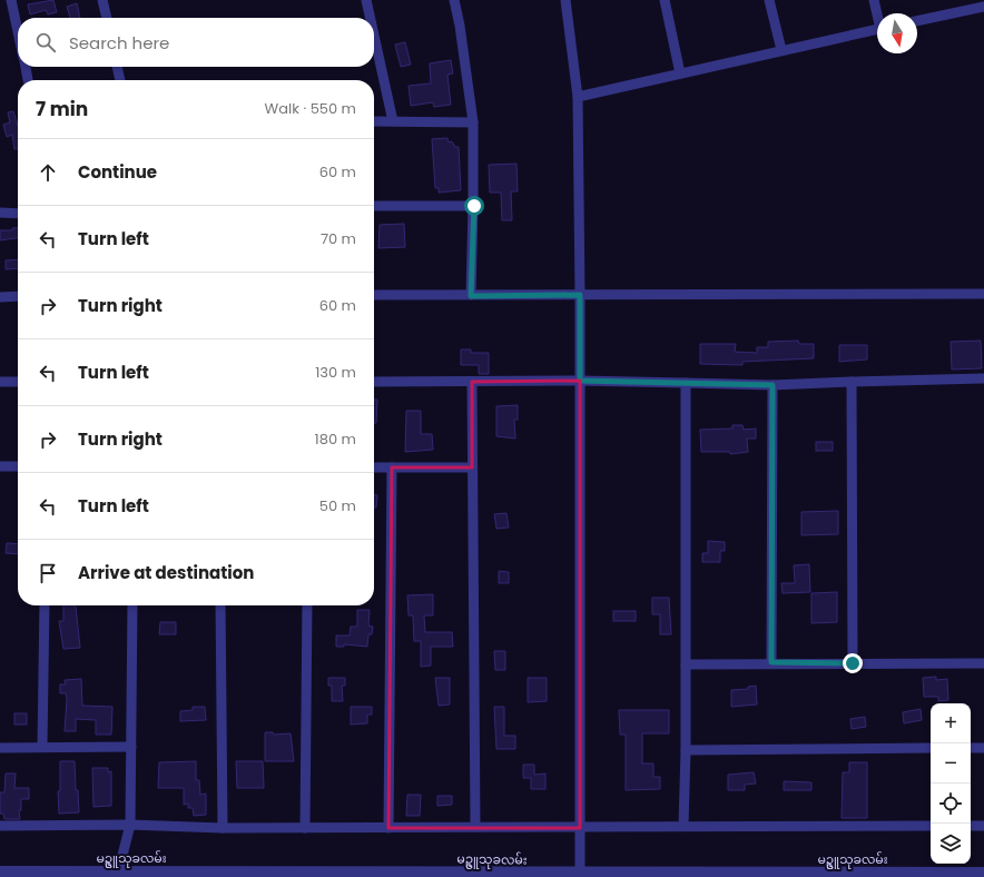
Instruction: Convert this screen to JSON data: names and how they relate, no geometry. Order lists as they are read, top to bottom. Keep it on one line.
{"streets":{"street":["မဥ္ဇူသုခလမ်း"]},"north":"bottom","page":{"search":"Search here","heading":["7 min","Walk · 550 m"],"list":[["Continue","60 m"],["Turn left","70 m"],["Turn right","60 m"],["Turn left","130 m"],["Turn right","180 m"],["Turn left","50 m"],"Arrive at destination"],"map_buttons":["+","−"]}}
